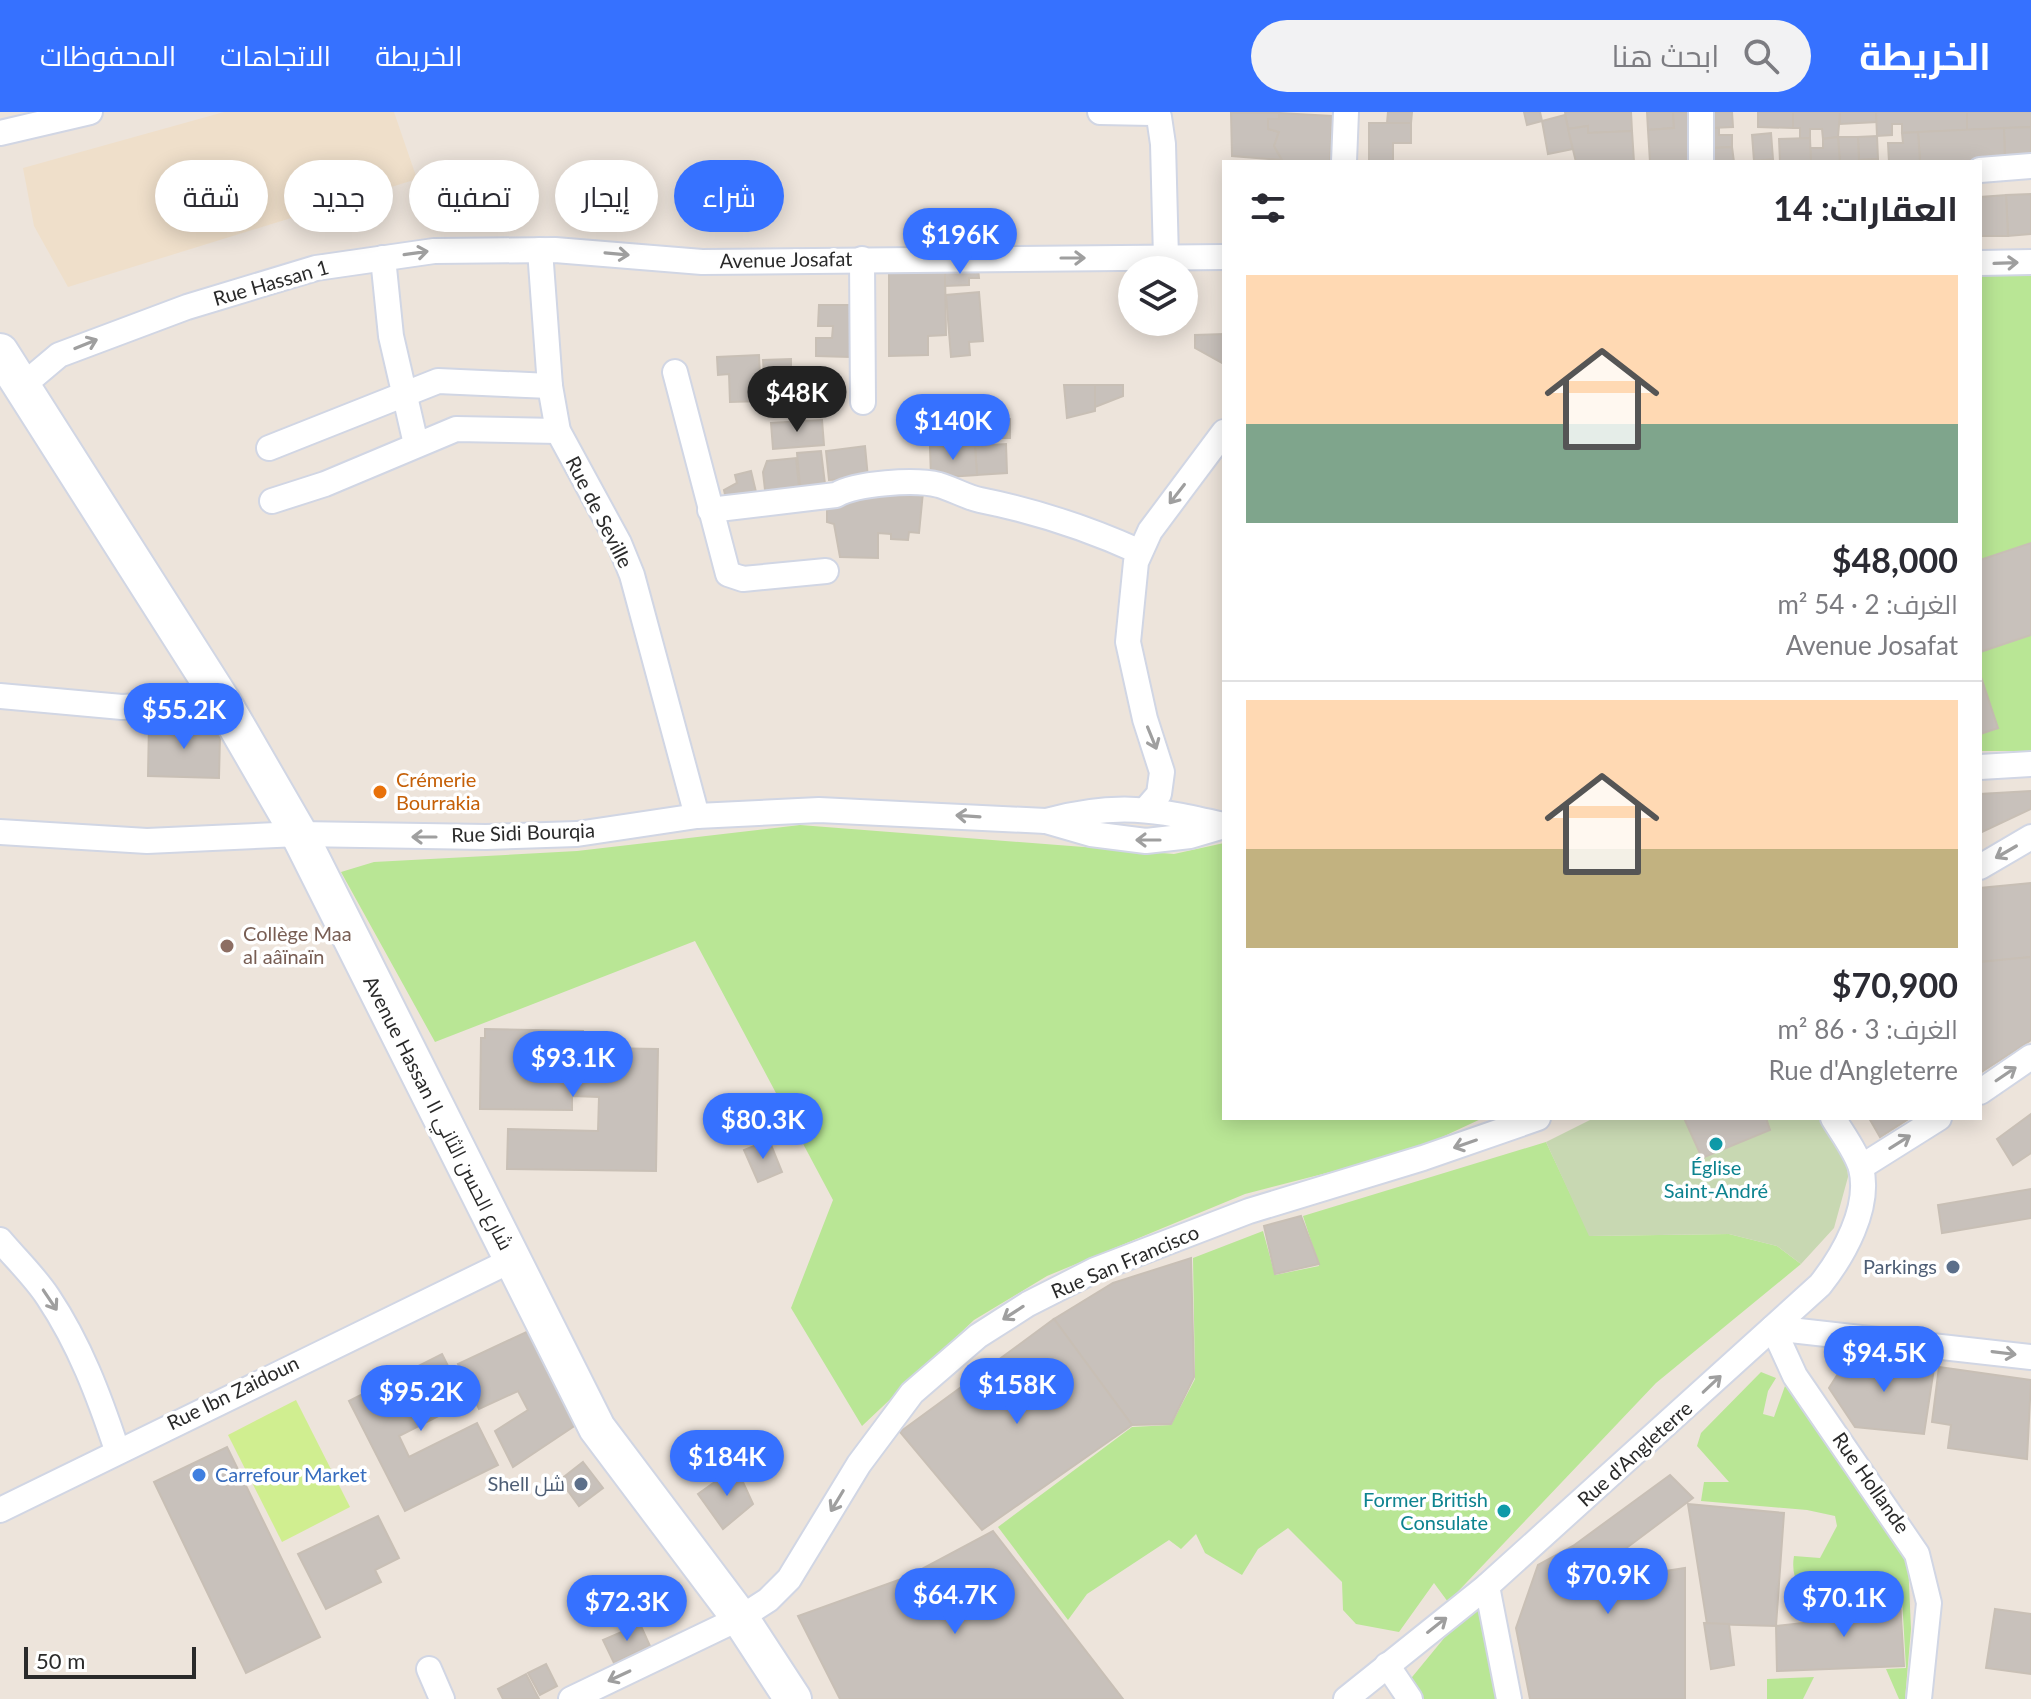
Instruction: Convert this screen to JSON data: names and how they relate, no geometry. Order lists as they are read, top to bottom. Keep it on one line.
{"streets":{"street":["Avenue Josafat","Rue Hassan 1","Rue de Seville","Rue Sidi Bourqia","Avenue Hassan II شارع الحسن الثاني","Rue San Francisco","Rue Ibn Zaidoun","Rue d'Angleterre","Rue Hollande"]},"crossings":[["Avenue Josafat","Rue Hassan 1"],["Avenue Josafat","Rue de Seville"],["Rue Hassan 1","Rue de Seville"],["Rue Hassan 1","Avenue Hassan II شارع الحسن الثاني"],["Rue de Seville","Rue Sidi Bourqia"],["Rue Sidi Bourqia","Avenue Hassan II شارع الحسن الثاني"],["Avenue Hassan II شارع الحسن الثاني","Rue San Francisco"],["Avenue Hassan II شارع الحسن الثاني","Rue Ibn Zaidoun"],["Rue d'Angleterre","Rue Hollande"]],"one_way":["Avenue Josafat","Rue Sidi Bourqia","Rue San Francisco","Rue d'Angleterre"],"places":["Crémerie Bourrakia","Collège Maa al aâïnaïn","Église Saint-André","Parkings","Carrefour Market","Shell شل","Former British Consulate"],"scale_bar":"50 m","page":{"header":"الخريطة","search":"ابحث هنا","nav":["الخريطة","الاتجاهات","المحفوظات"],"chip":["شراء","إيجار","تصفية","جديد","شقة"],"heading":"العقارات: 14","price":["$196K","$48K","$140K","$55.2K","$93.1K","$80.3K","$94.5K","$158K","$95.2K","$184K","$70.9K","$64.7K","$70.1K","$72.3K"],"list":[{"name":"$48,000","note":"الغرف: 2 · 54 m² · Avenue Josafat"},{"name":"$70,900","note":"الغرف: 3 · 86 m² · Rue d'Angleterre"}],"scale":"50 m"}}
